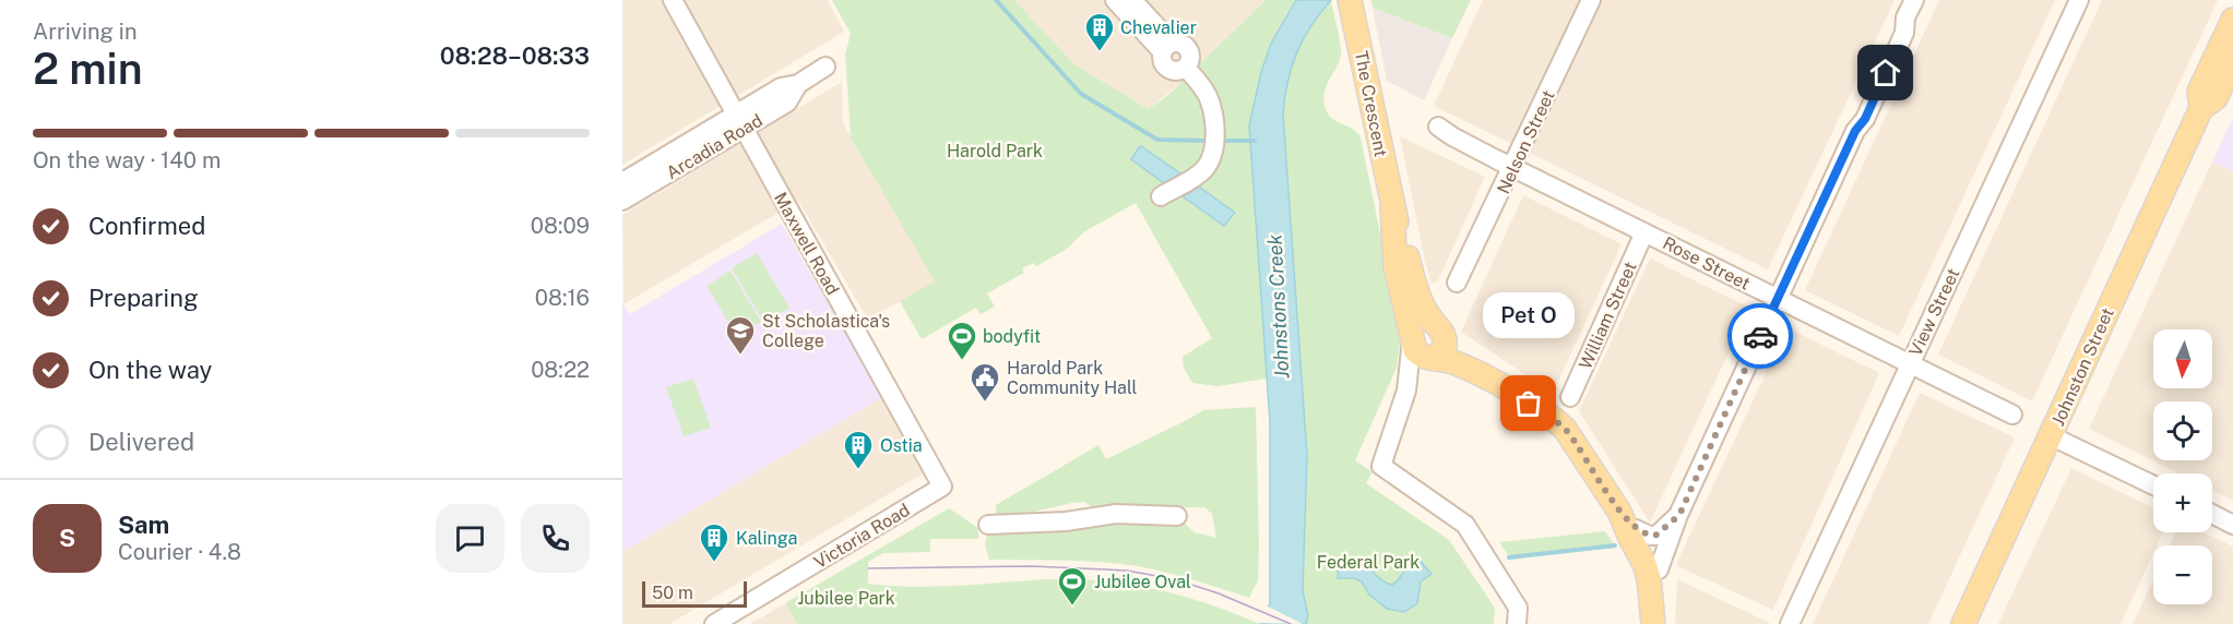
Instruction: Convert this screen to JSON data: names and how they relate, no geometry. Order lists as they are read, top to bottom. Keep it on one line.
{"streets":{"main road":["The Crescent","Johnston Street"],"street":["Nelson Street","Arcadia Road","Maxwell Road","Rose Street","View Street","William Street","Victoria Road"]},"crossings":[["Nelson Street","Rose Street"],["Arcadia Road","Maxwell Road"],["Maxwell Road","Victoria Road"],["Rose Street","View Street"],["Rose Street","William Street"]],"water":["Johnstons Creek"],"parks":["Harold Park","Federal Park","Jubilee Park"],"places":{"building":["Chevalier","Ostia","Kalinga"],"school or university":["St Scholastica's College"],"sports":["bodyfit","Jubilee Oval"],"public building":["Harold Park Community Hall"],"other":["Pet O"]},"scale_bar":"50 m","north":"bottom","page":{"heading":["2 min","Arriving in","08:28–08:33"],"panel":["Sam","Courier · 4.8"],"bar":"On the way · 140 m","list":[["Confirmed","08:09"],["Preparing","08:16"],["On the way","08:22"],"Delivered"],"bubble":"Pet O","map_buttons":["+","−"],"round":"S","scale":"50 m"}}
